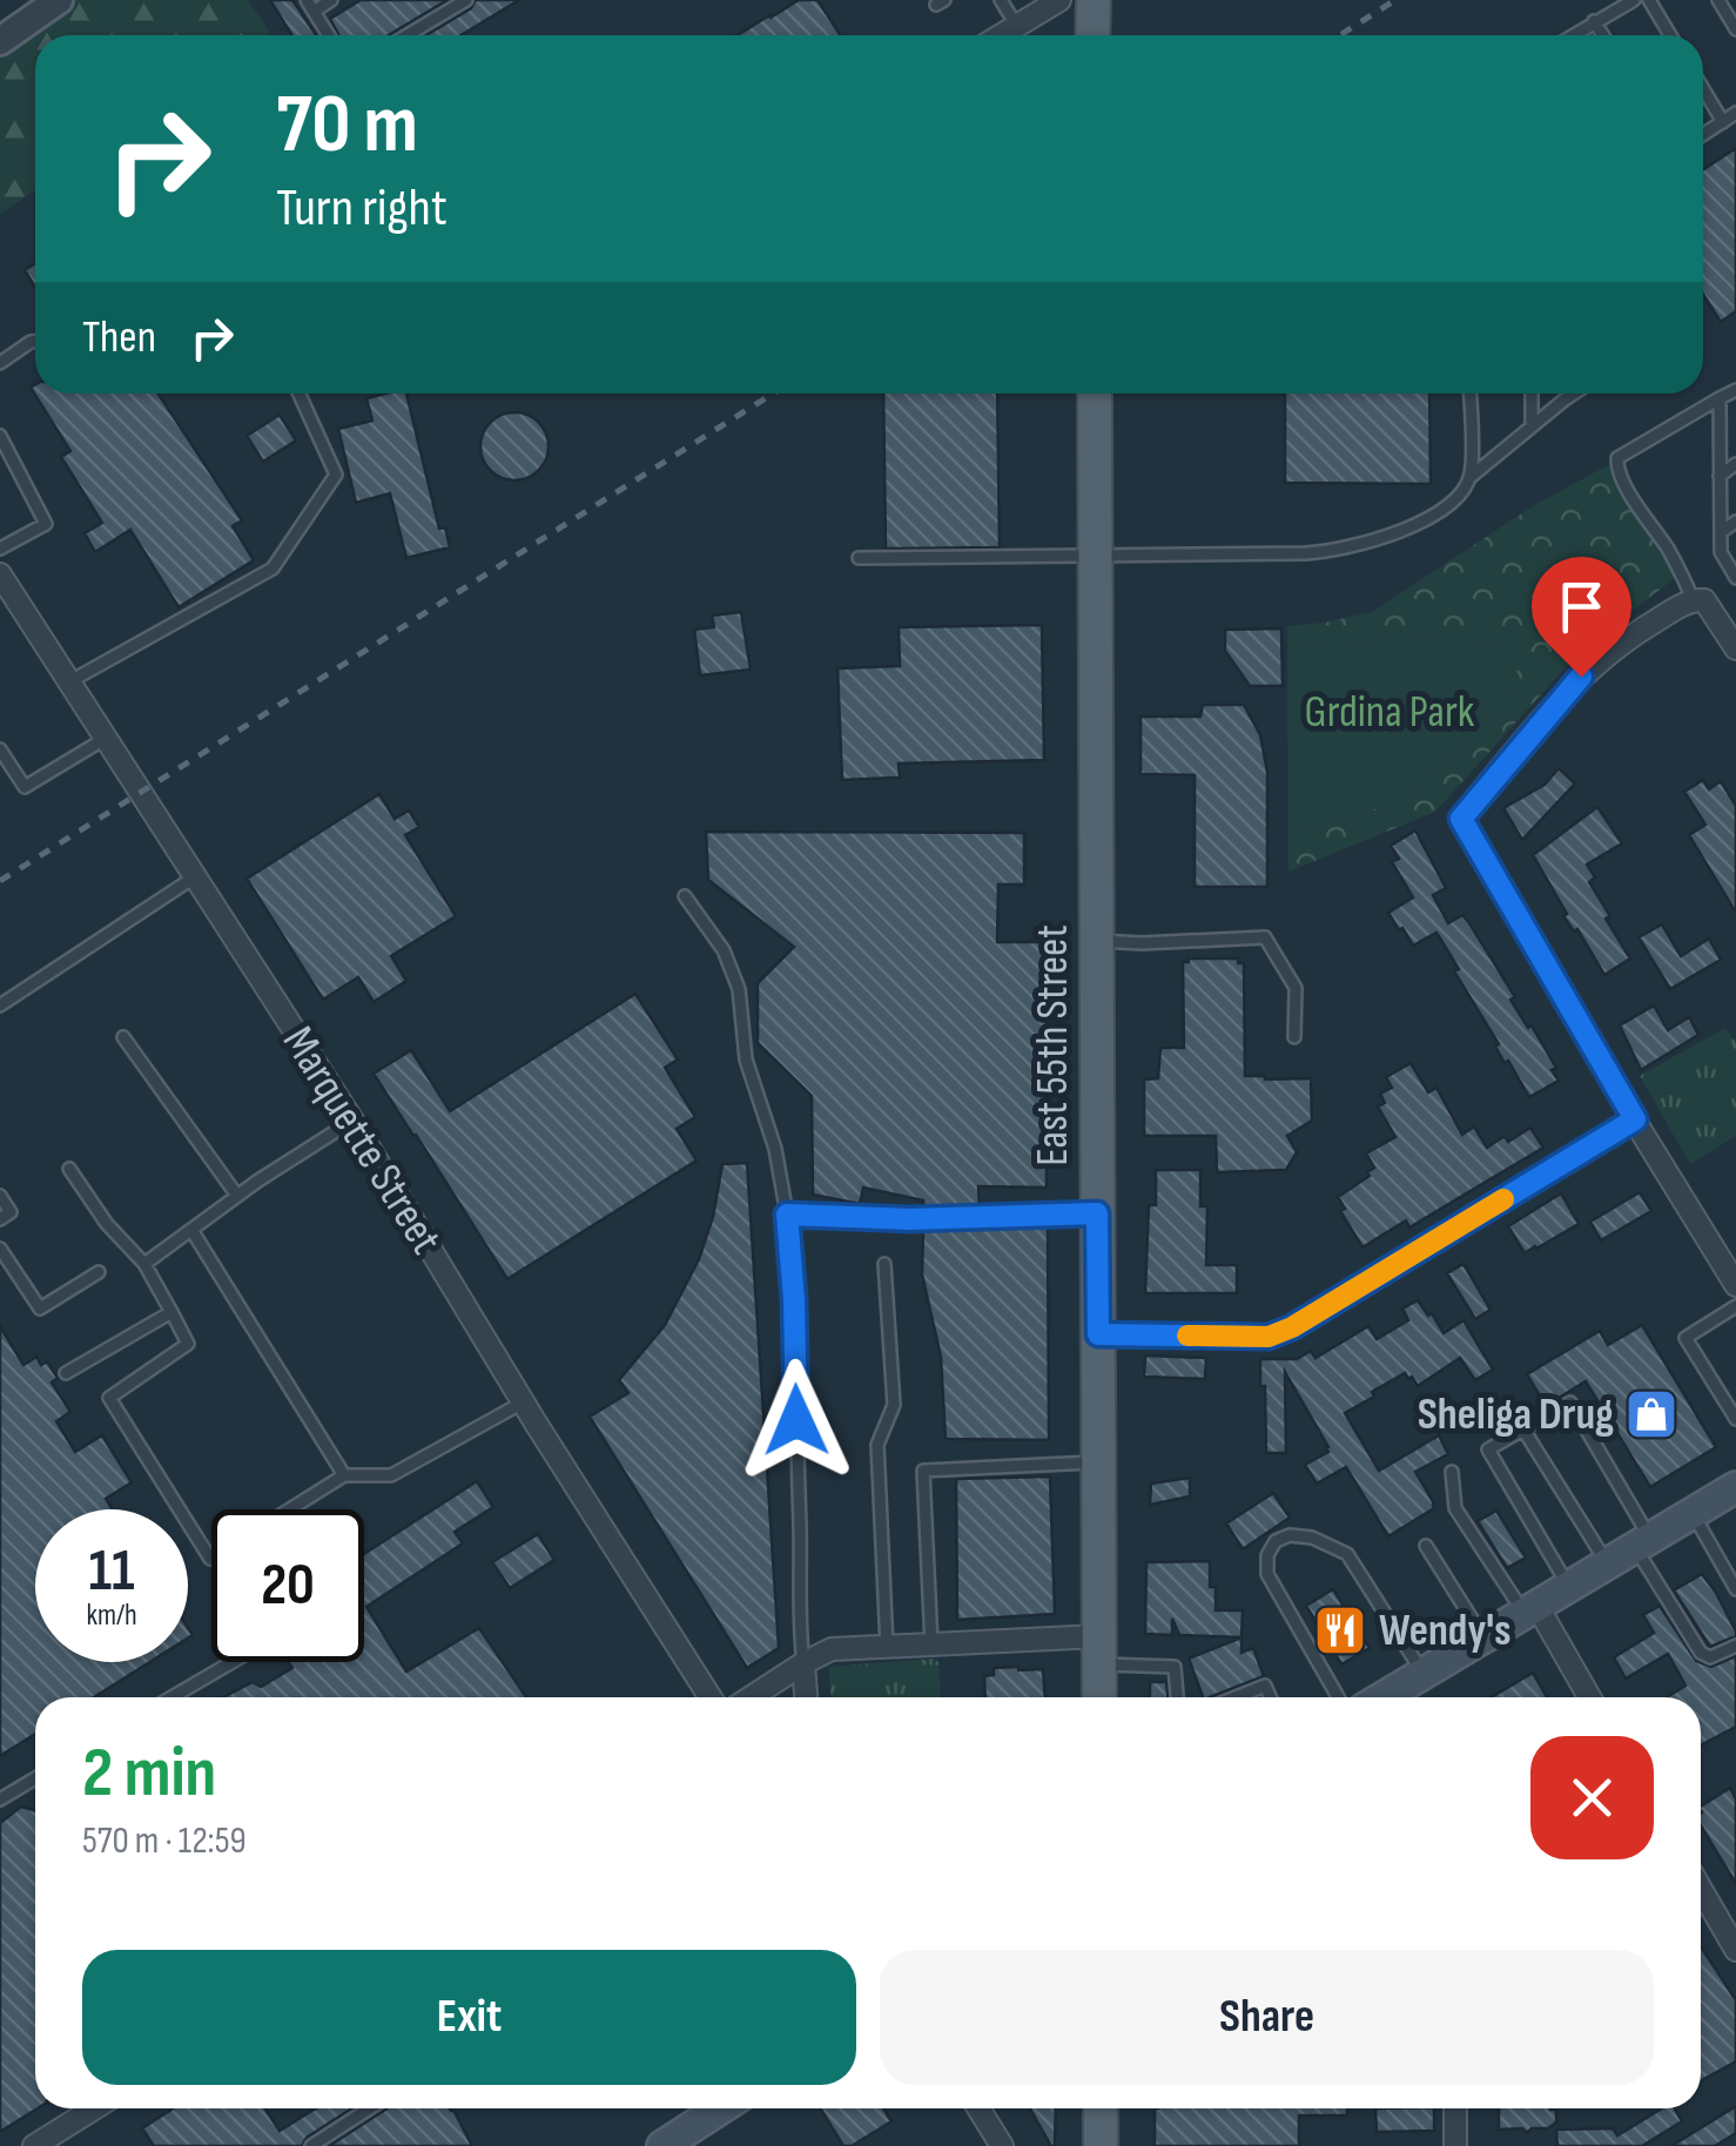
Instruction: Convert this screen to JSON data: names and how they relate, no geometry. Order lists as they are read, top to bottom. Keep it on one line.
{"streets":{"main road":["East 55th Street"],"street":["Marquette Street"]},"parks":["Grdina Park"],"places":{"shop":["Sheliga Drug"],"restaurant":["Wendy's"]},"page":{"turn":["70 m","Turn right"],"then":"Then","speed":"11 km/h","limit":"20","heading":["2 min","570 m · 12:59"],"buttons":["Exit","Share"]}}
